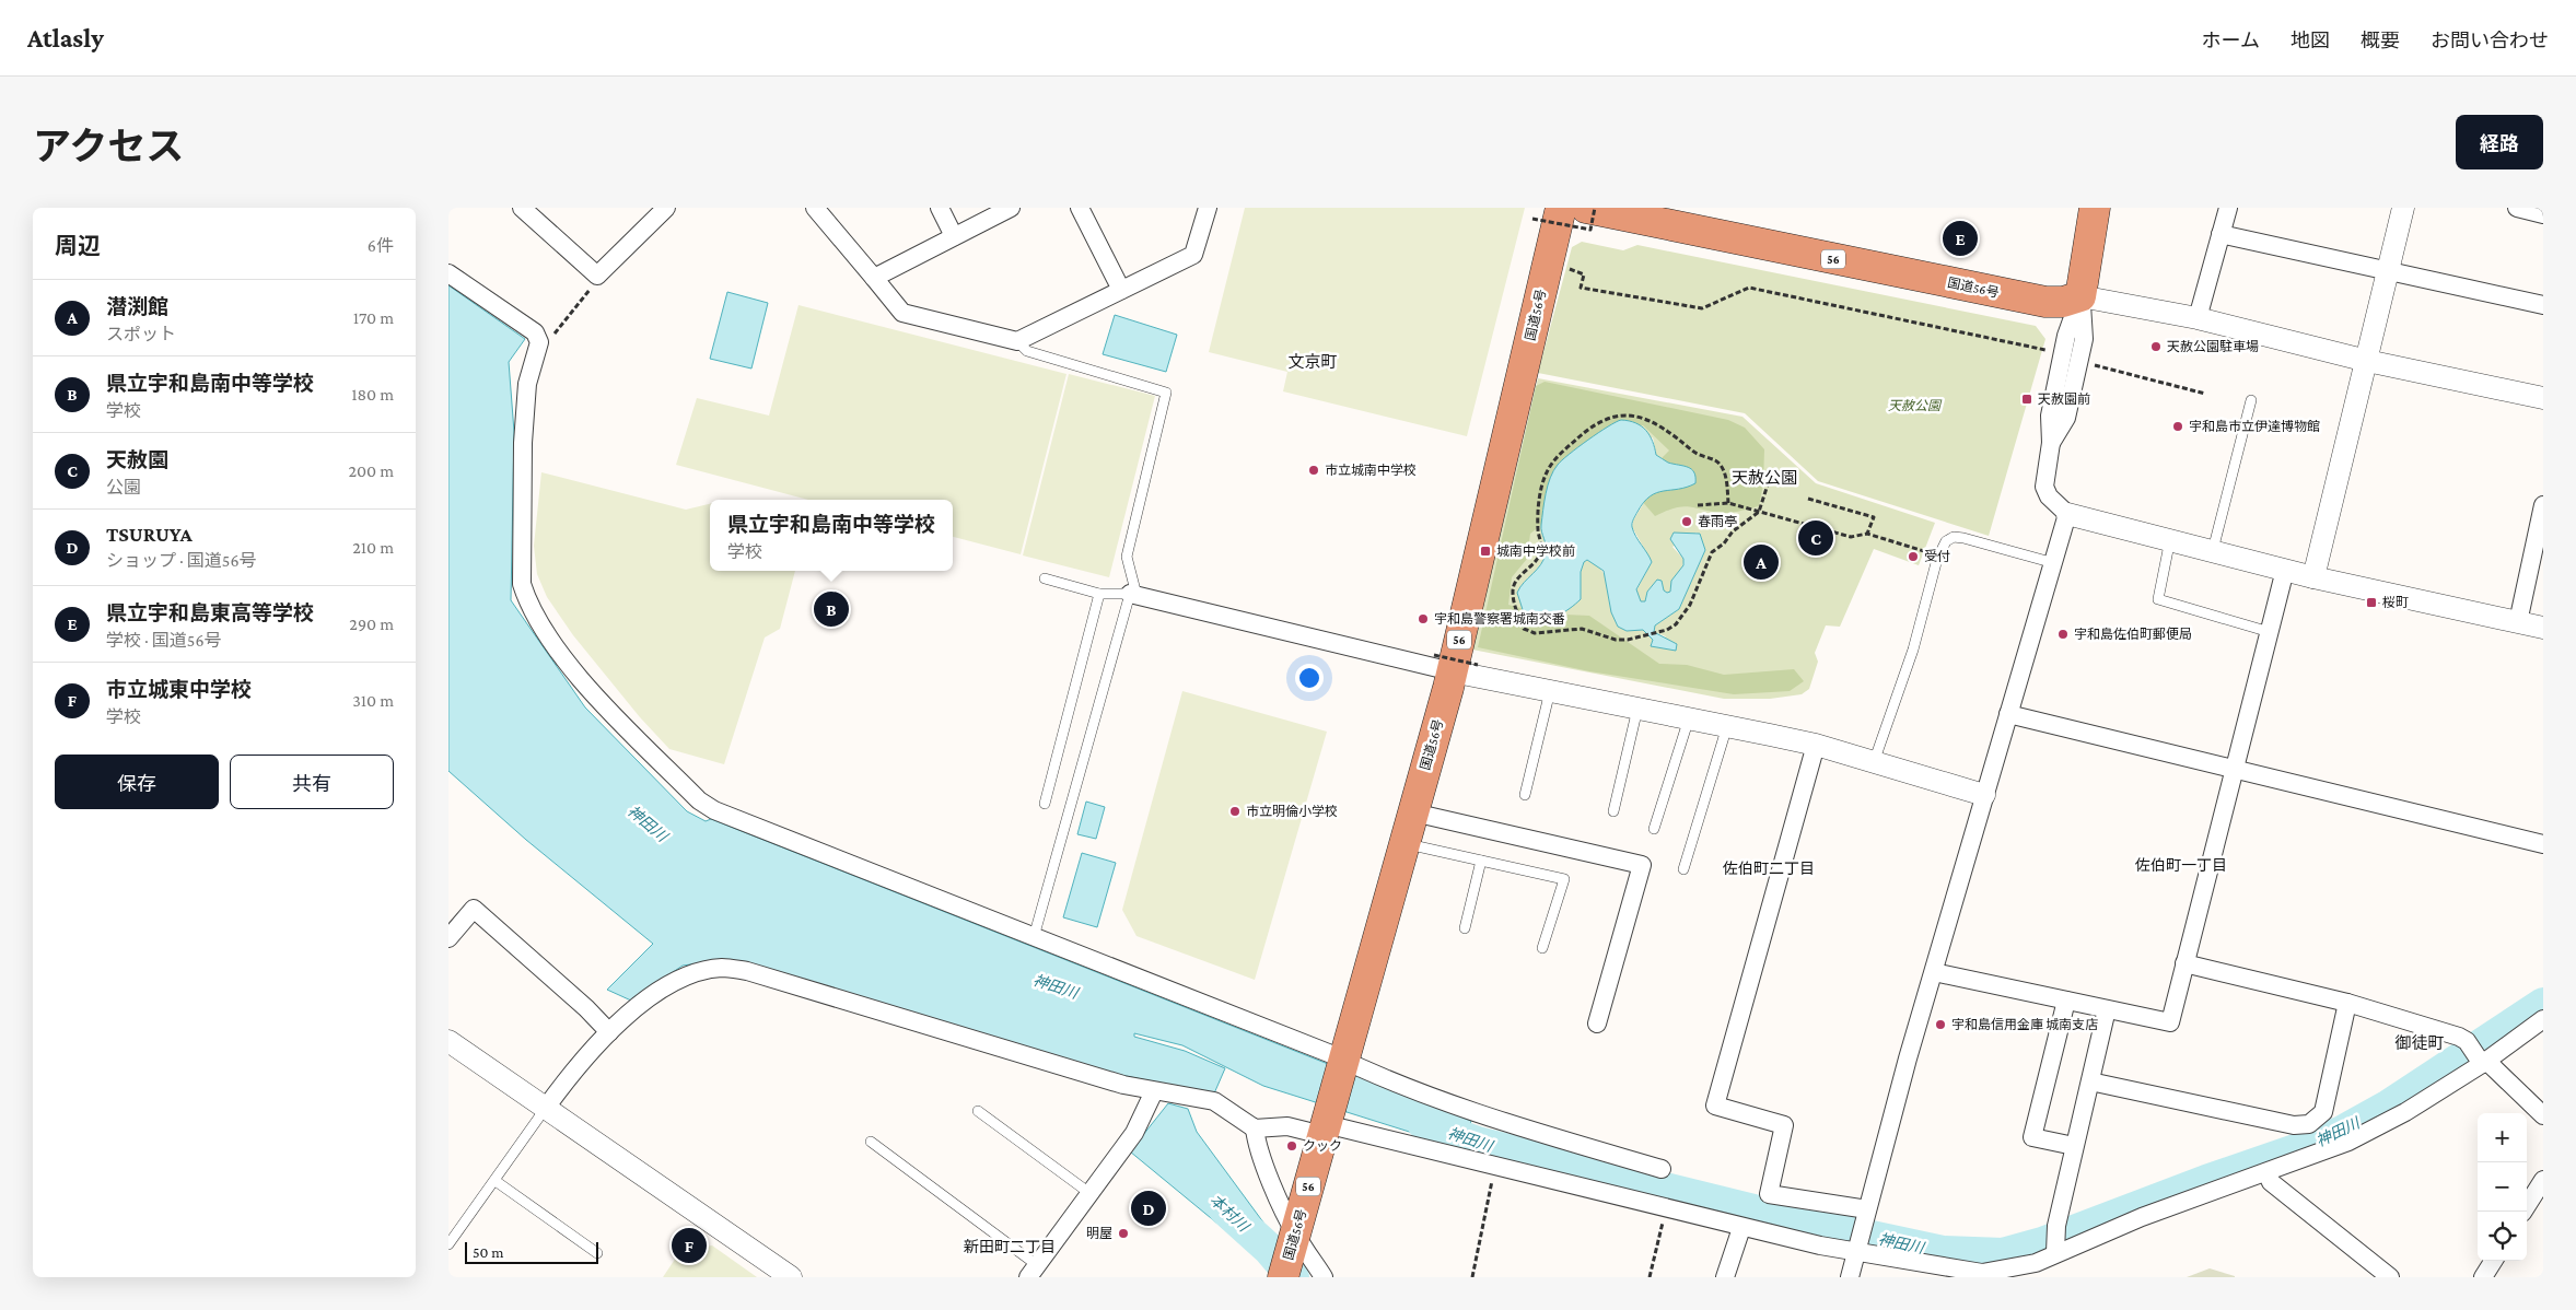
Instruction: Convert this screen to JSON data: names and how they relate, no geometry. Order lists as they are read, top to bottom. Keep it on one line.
{"streets":{"highway":["56","国道56号"]},"districts":["文京町","天赦公園","佐伯町一丁目","佐伯町二丁目","御徒町","新田町二丁目"],"water":["神田川","本村川"],"parks":["天赦公園"],"places":{"other":["天赦公園駐車場","宇和島市立伊達博物館","市立城南中学校","春雨亭","受付","宇和島警察署城南交番","宇和島佐伯町郵便局","市立明倫小学校","宇和島信用金庫 城南支店","クック","明屋"],"transit":["天赦園前","城南中学校前","桜町"]},"scale_bar":"50 m","page":{"header":"Atlasly","nav":["ホーム","地図","概要","お問い合わせ"],"title":"アクセス","buttons":["経路",["保存","共有"]],"heading":["周辺","6件"],"pins":["E","C","A","B","D","F"],"list":[{"mark":"A","name":"潜渕館","note":"スポット","value":"170 m"},{"mark":"B","name":"県立宇和島南中等学校","note":"学校","value":"180 m"},{"mark":"C","name":"天赦園","note":"公園","value":"200 m"},{"mark":"D","name":"TSURUYA","note":"ショップ · 国道56号","value":"210 m"},{"mark":"E","name":"県立宇和島東高等学校","note":"学校 · 国道56号","value":"290 m"},{"mark":"F","name":"市立城東中学校","note":"学校","value":"310 m"}],"popup":["県立宇和島南中等学校","学校"],"map_buttons":["+","−"],"scale":"50 m"}}
